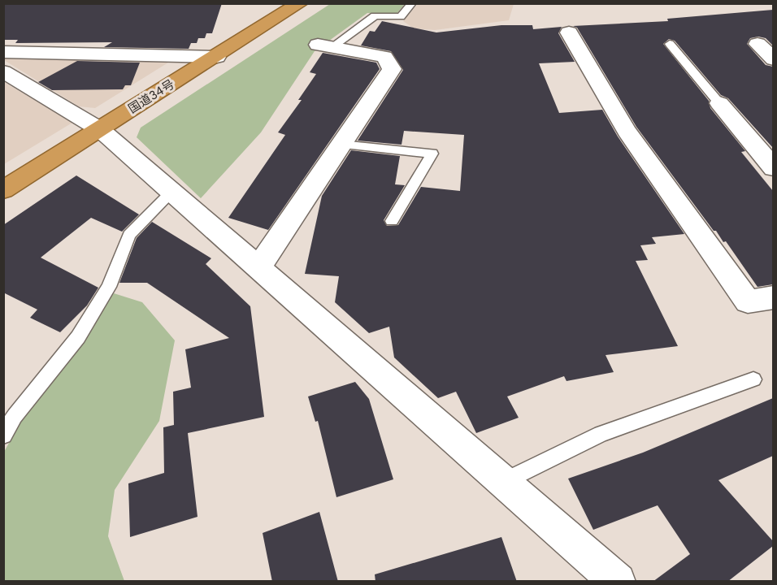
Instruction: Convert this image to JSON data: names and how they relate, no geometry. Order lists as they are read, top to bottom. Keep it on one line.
{"streets":{"highway":["国道34号"]}}
